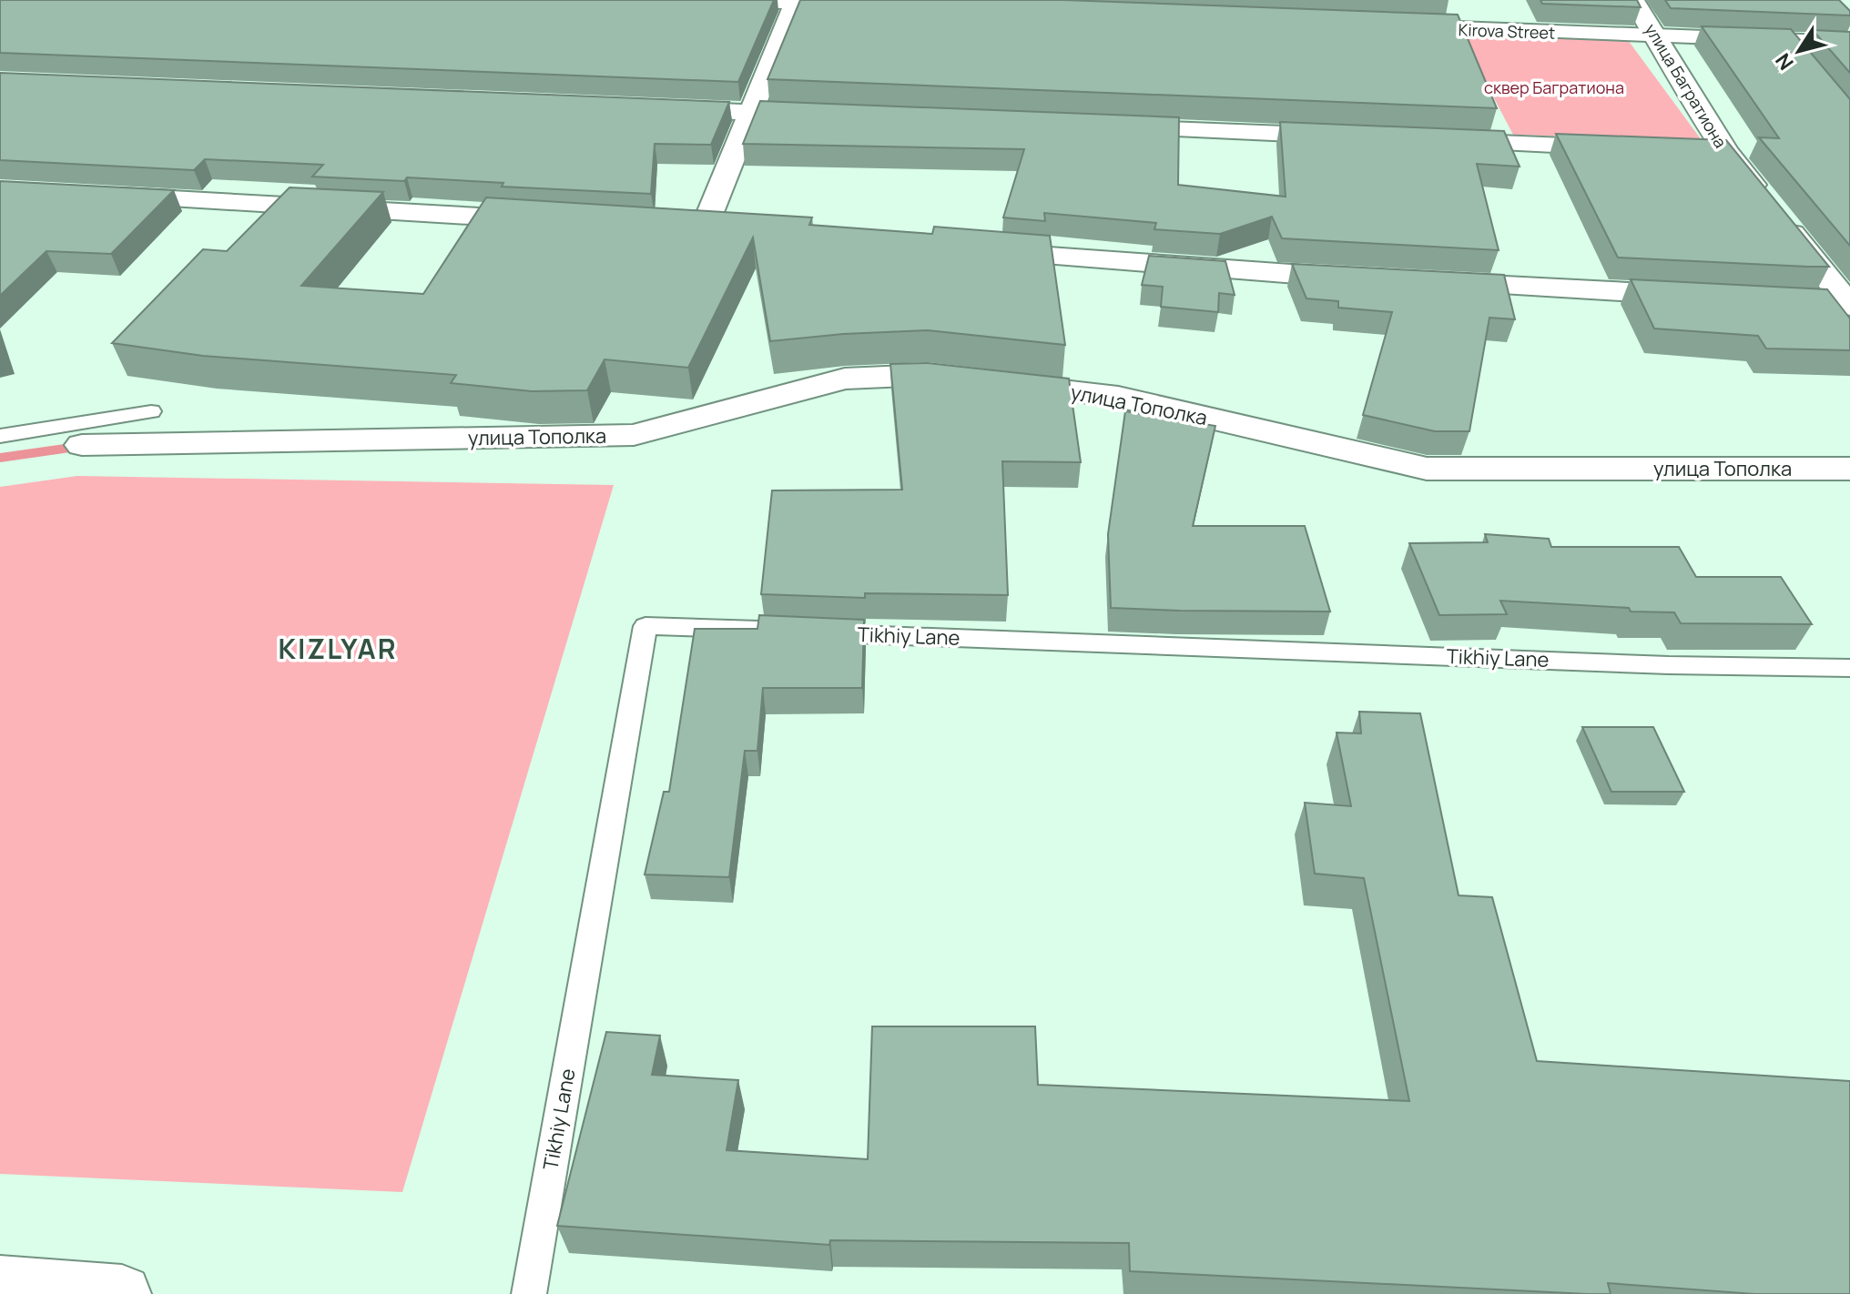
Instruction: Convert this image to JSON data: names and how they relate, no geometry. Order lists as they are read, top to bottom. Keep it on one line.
{"streets":{"street":["Kirova Street","улица Багратиона","улица Тополка"],"lane":["Tikhiy Lane"]},"crossings":[["Kirova Street","улица Багратиона"]],"districts":["KIZLYAR"],"parks":["сквер Багратиона"],"north":"bottom left"}
